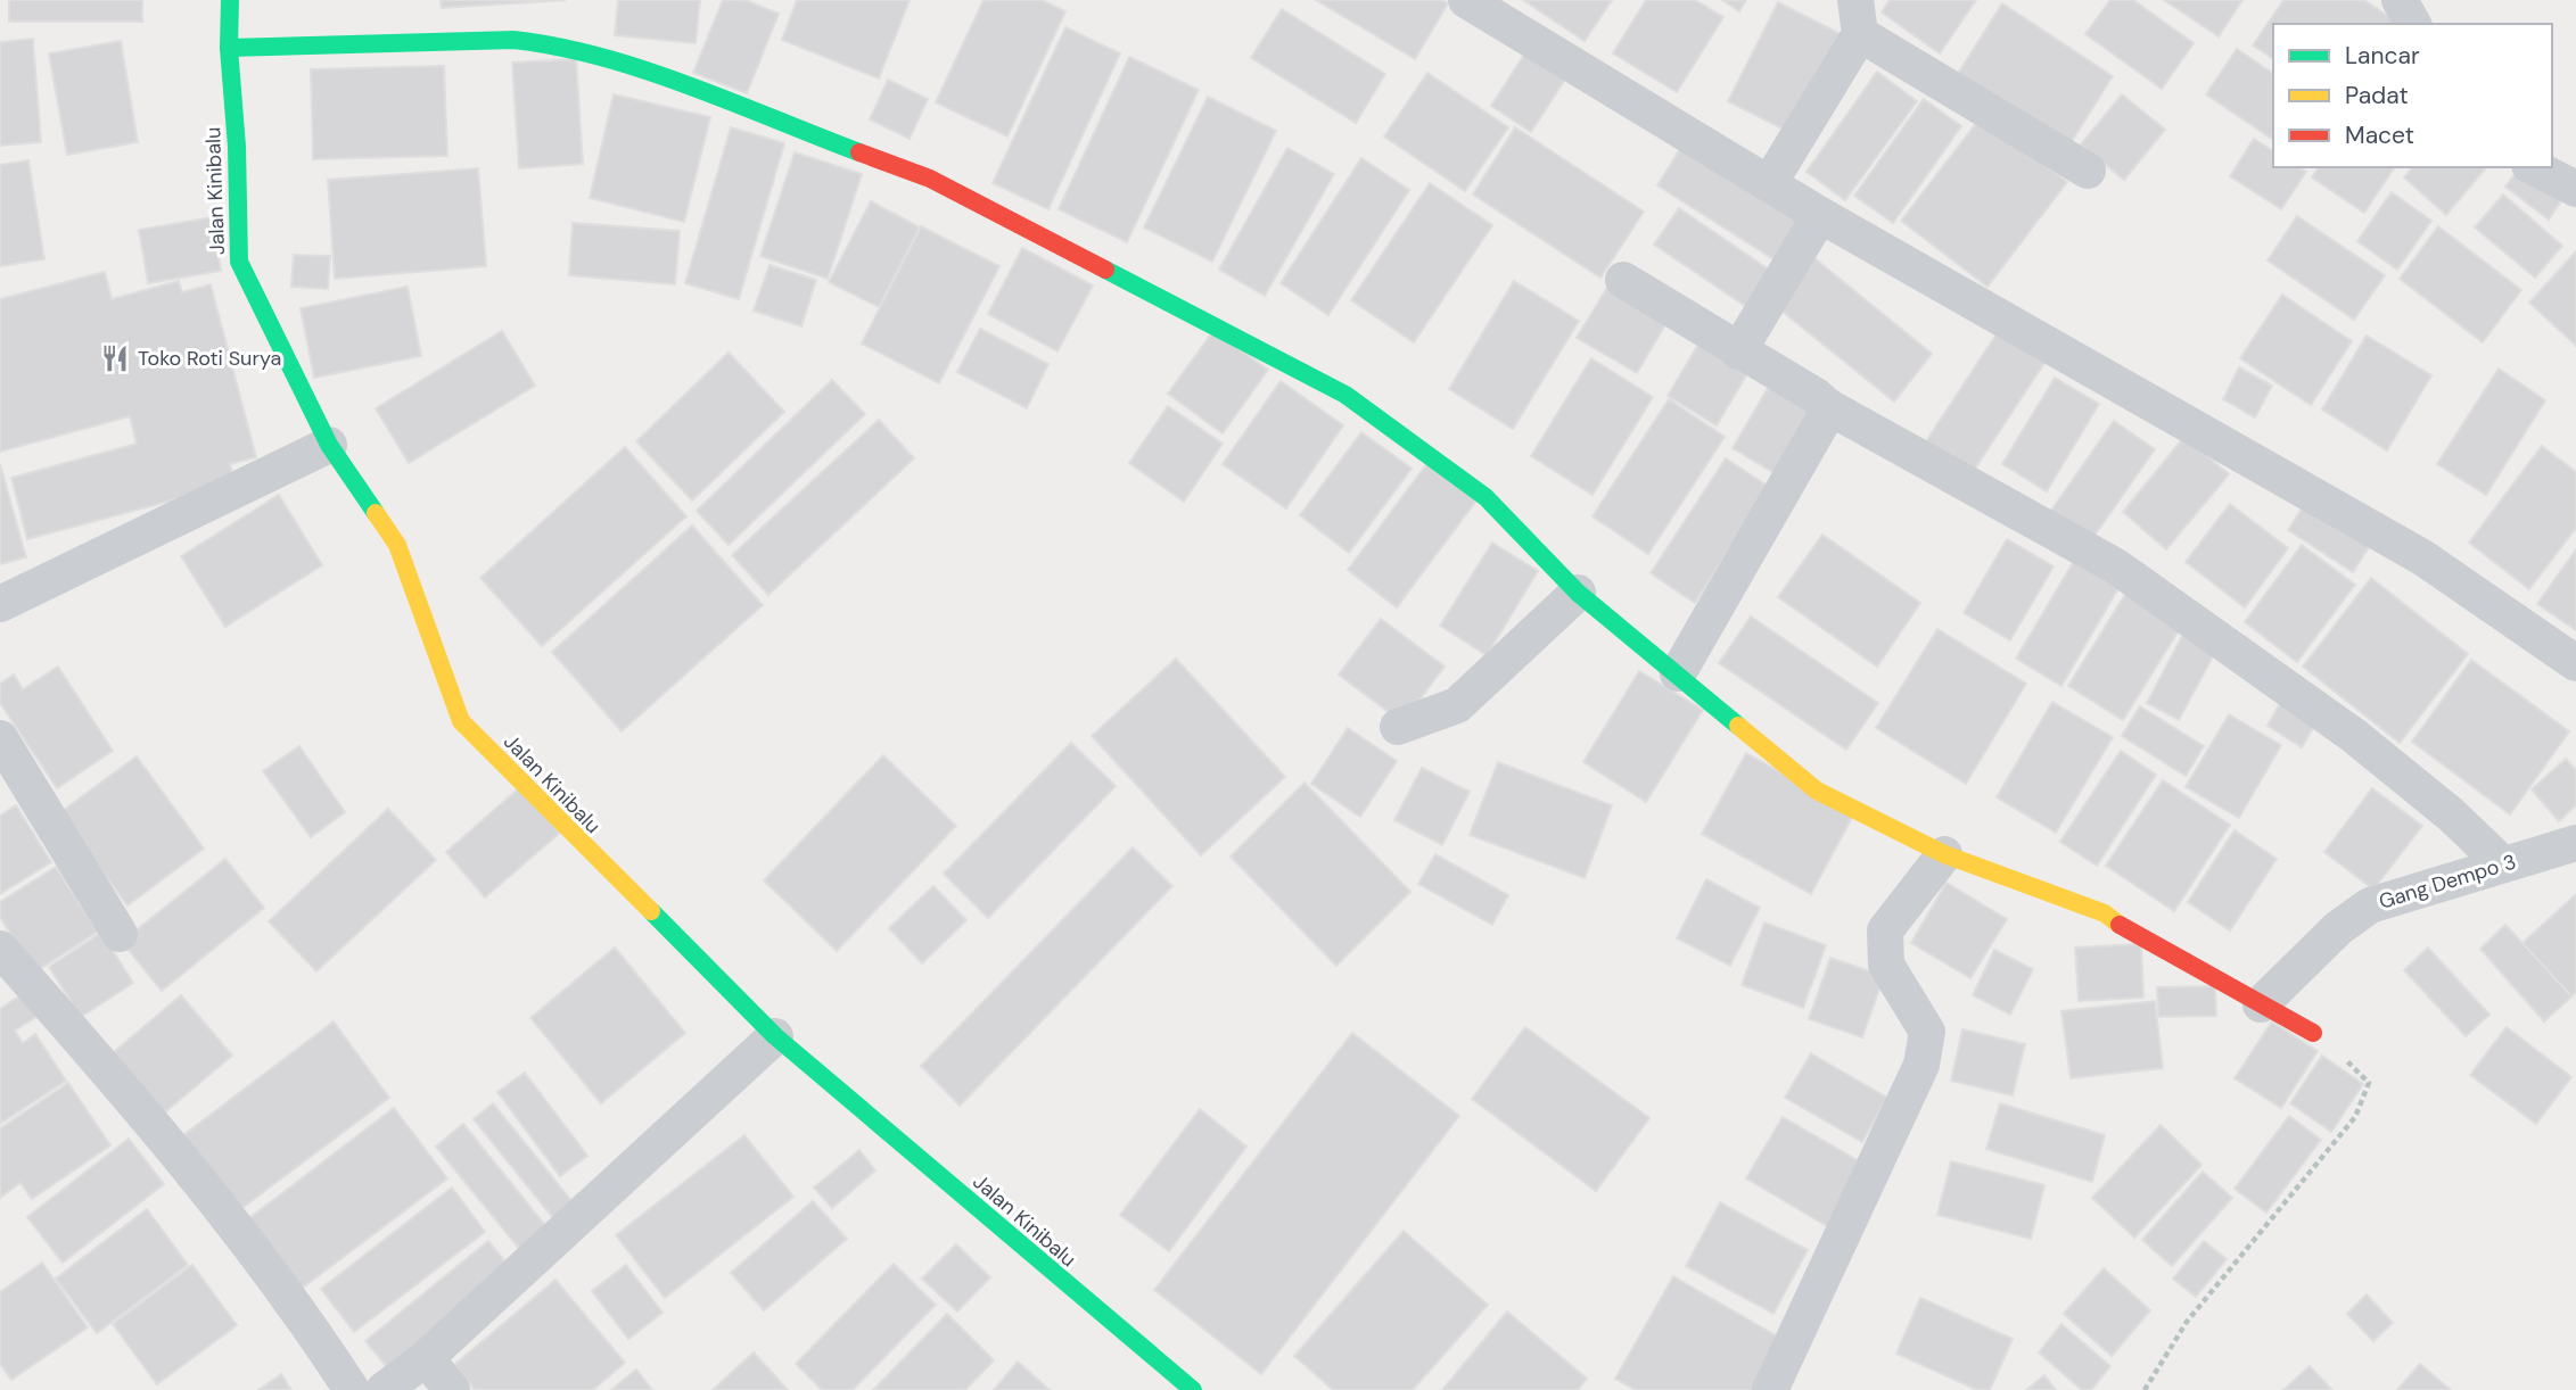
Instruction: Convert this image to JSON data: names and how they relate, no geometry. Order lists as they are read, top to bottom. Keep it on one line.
{"streets":{"street":["Jalan Kinibalu","Gang Dempo 3"]},"places":{"restaurant":["Toko Roti Surya"]},"legend":["Lancar","Padat","Macet"]}
